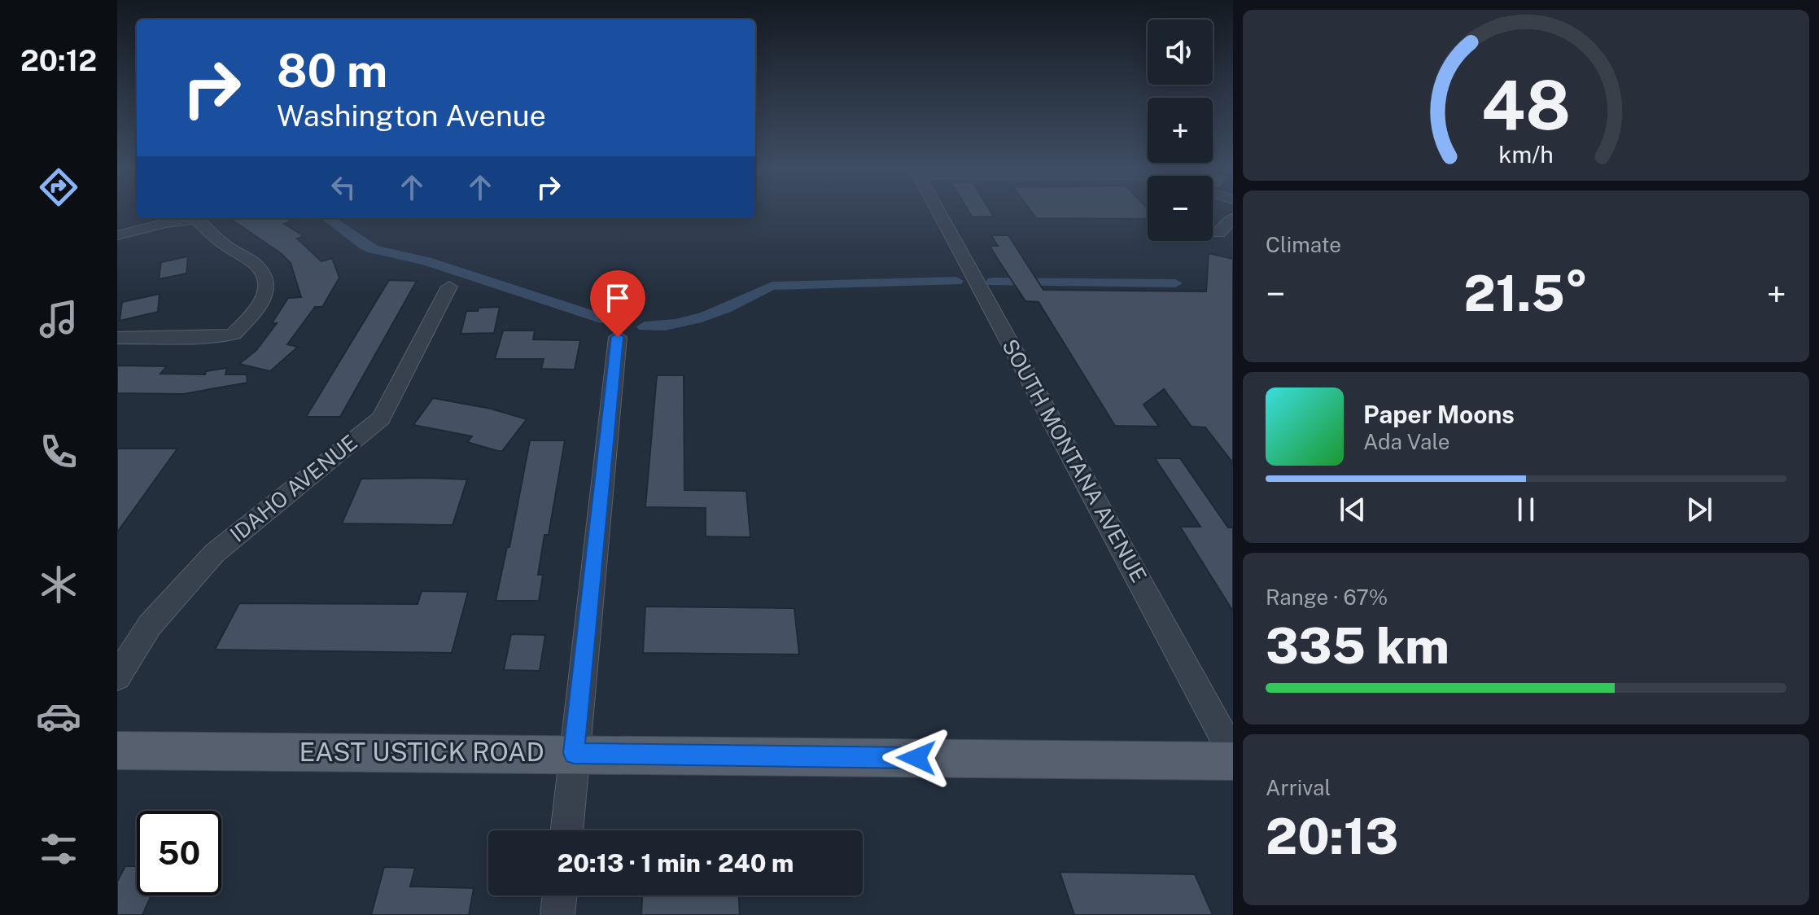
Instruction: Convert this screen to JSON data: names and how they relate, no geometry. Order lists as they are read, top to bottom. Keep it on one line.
{"streets":{"main road":["EAST USTICK ROAD"],"street":["SOUTH MONTANA AVENUE","IDAHO AVENUE"]},"page":{"tabs":"20:12","map_buttons":["+","−"],"turn":["80 m","Washington Avenue"],"tile":["Climate",["Range · 67%","335 km"],["Arrival","20:13"]],"heat":["−","21.5°","+"],"song":["Paper Moons","Ada Vale"],"limit":"50","trip":"20:13 · 1 min · 240 m","gauge":["48","km/h"]}}
